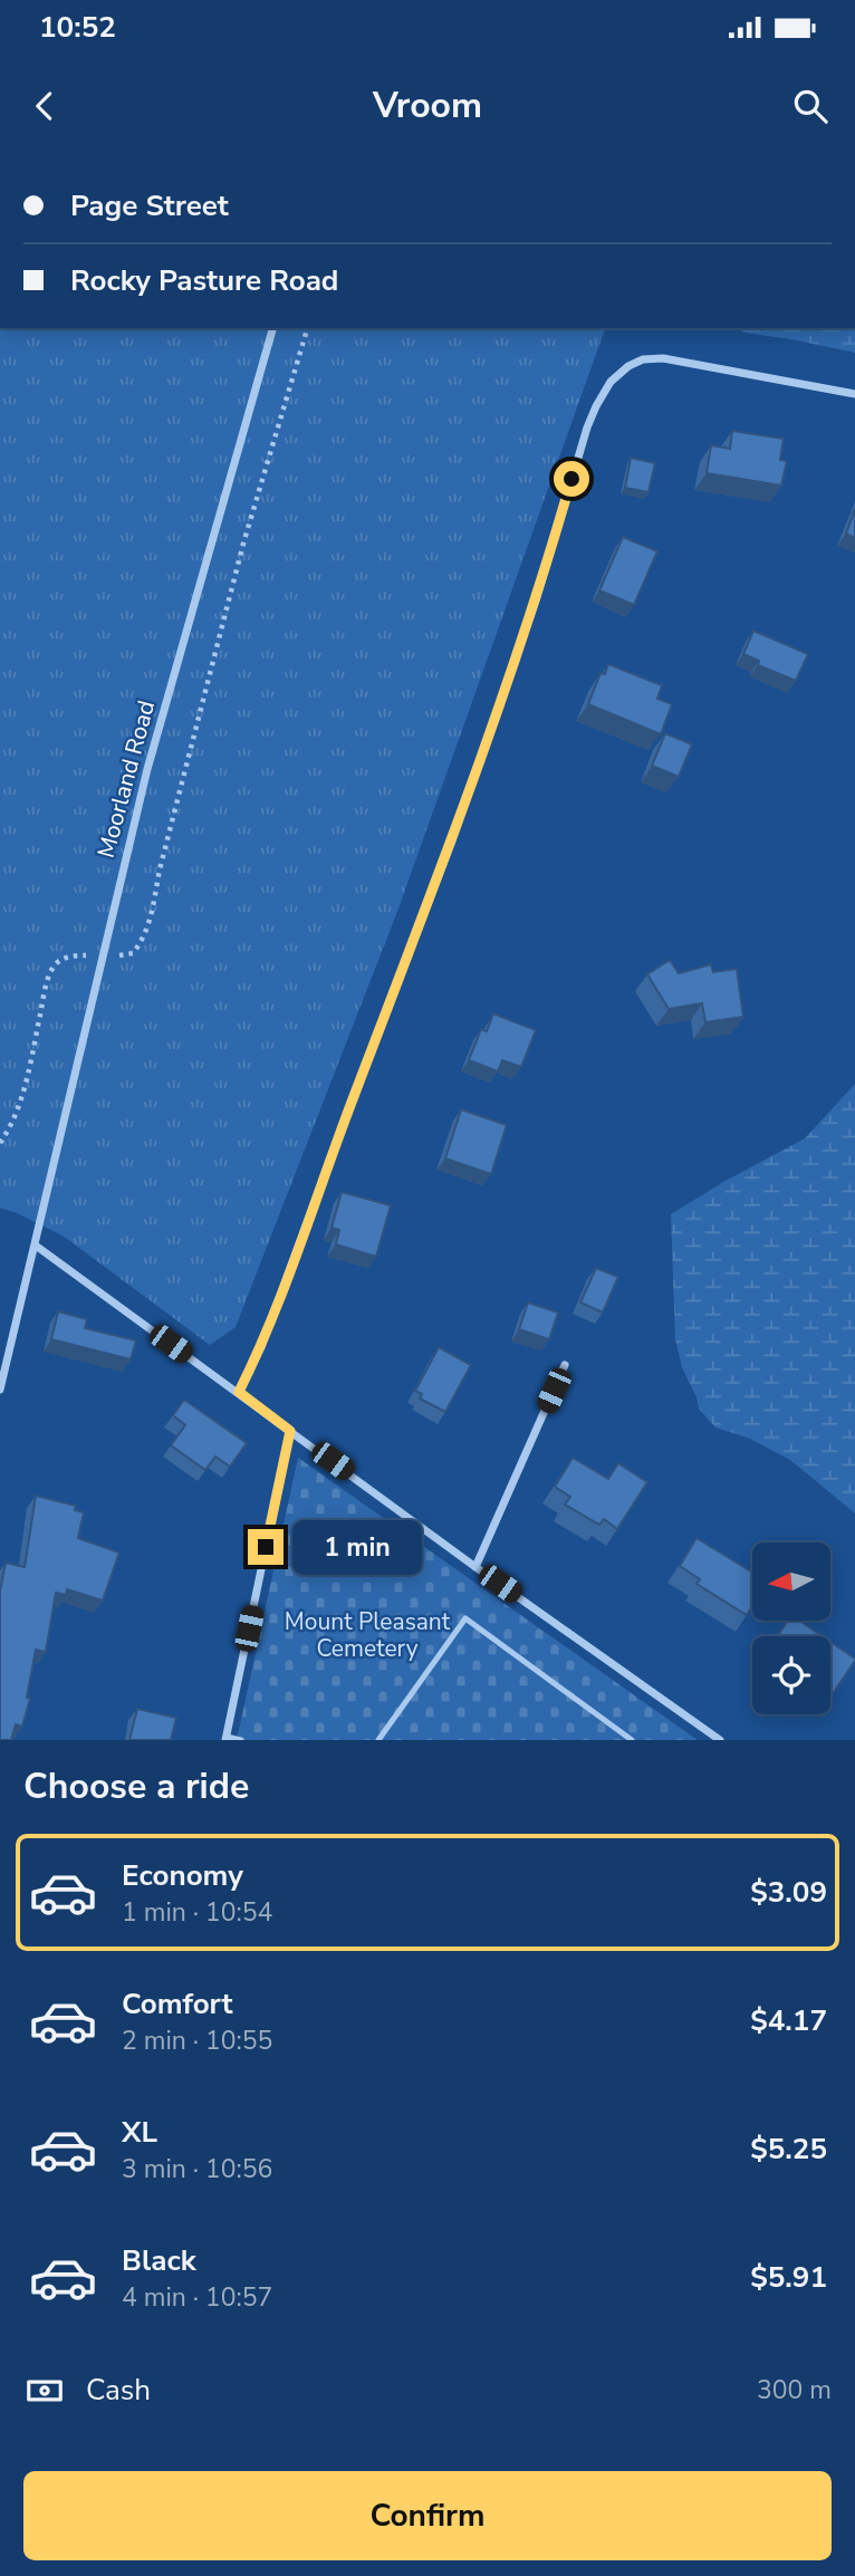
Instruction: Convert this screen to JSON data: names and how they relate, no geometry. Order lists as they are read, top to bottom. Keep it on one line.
{"streets":{"street":["Moorland Road"]},"parks":["Mount Pleasant Cemetery"],"north":"left","page":{"status":"10:52","header":"Vroom","banner":["Page Street","Rocky Pasture Road"],"bubble":"1 min","heading":"Choose a ride","list":[{"name":"Economy","note":"1 min · 10:54","value":"$3.09"},{"name":"Comfort","note":"2 min · 10:55","value":"$4.17"},{"name":"XL","note":"3 min · 10:56","value":"$5.25"},{"name":"Black","note":"4 min · 10:57","value":"$5.91"}],"pay":["Cash","300 m"],"buttons":"Confirm"}}
